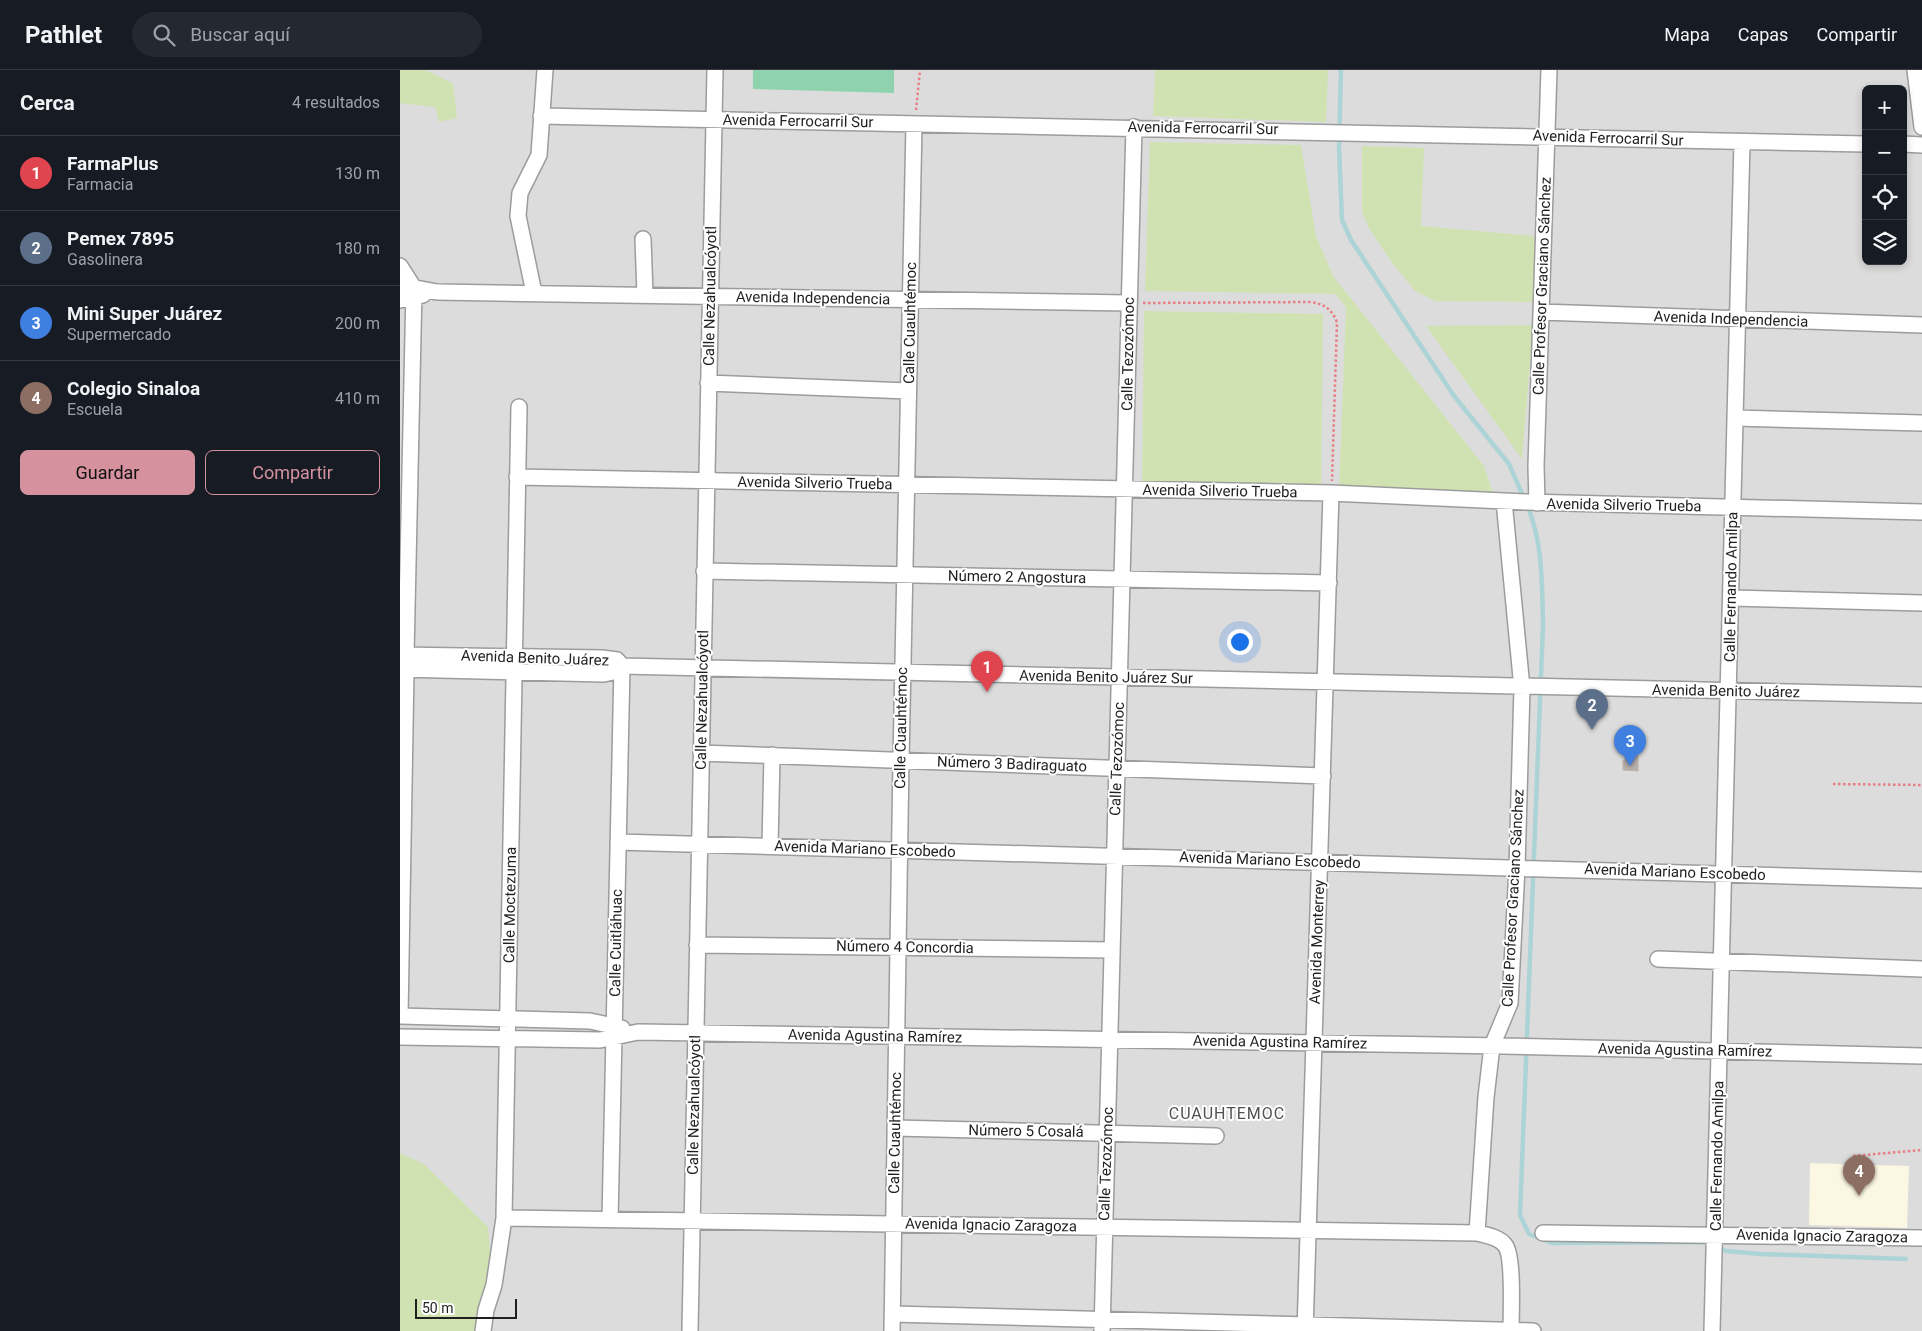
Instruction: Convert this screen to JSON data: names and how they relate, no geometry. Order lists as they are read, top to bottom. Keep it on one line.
{"streets":{"street":["Avenida Ferrocarril Sur","Calle Profesor Graciano Sánchez","Calle Nezahualcóyotl","Avenida Independencia","Calle Cuauhtémoc","Calle Tezozómoc","Avenida Silverio Trueba","Número 2 Angostura","Calle Fernando Amilpa","Avenida Benito Juárez","Avenida Benito Juárez Sur","Número 3 Badiraguato","Avenida Mariano Escobedo","Calle Moctezuma","Avenida Monterrey","Calle Cuitláhuac","Número 4 Concordia","Avenida Agustina Ramírez","Número 5 Cosalá","Avenida Ignacio Zaragoza"]},"crossings":[["Avenida Ferrocarril Sur","Calle Profesor Graciano Sánchez"],["Avenida Ferrocarril Sur","Calle Nezahualcóyotl"],["Avenida Ferrocarril Sur","Calle Cuauhtémoc"],["Avenida Ferrocarril Sur","Calle Tezozómoc"],["Avenida Ferrocarril Sur","Calle Fernando Amilpa"],["Calle Profesor Graciano Sánchez","Avenida Independencia"],["Calle Profesor Graciano Sánchez","Avenida Silverio Trueba"],["Calle Profesor Graciano Sánchez","Avenida Benito Juárez"],["Calle Profesor Graciano Sánchez","Avenida Benito Juárez Sur"],["Calle Profesor Graciano Sánchez","Avenida Mariano Escobedo"],["Calle Profesor Graciano Sánchez","Avenida Agustina Ramírez"],["Calle Profesor Graciano Sánchez","Avenida Ignacio Zaragoza"],["Calle Nezahualcóyotl","Avenida Independencia"],["Calle Nezahualcóyotl","Avenida Silverio Trueba"],["Calle Nezahualcóyotl","Número 2 Angostura"],["Calle Nezahualcóyotl","Avenida Benito Juárez Sur"],["Calle Nezahualcóyotl","Número 3 Badiraguato"],["Calle Nezahualcóyotl","Avenida Mariano Escobedo"],["Calle Nezahualcóyotl","Número 4 Concordia"],["Calle Nezahualcóyotl","Avenida Agustina Ramírez"],["Calle Nezahualcóyotl","Avenida Ignacio Zaragoza"],["Avenida Independencia","Calle Cuauhtémoc"],["Avenida Independencia","Calle Tezozómoc"],["Avenida Independencia","Calle Fernando Amilpa"],["Calle Cuauhtémoc","Avenida Silverio Trueba"],["Calle Cuauhtémoc","Número 2 Angostura"],["Calle Cuauhtémoc","Avenida Benito Juárez Sur"],["Calle Cuauhtémoc","Número 3 Badiraguato"],["Calle Cuauhtémoc","Avenida Mariano Escobedo"],["Calle Cuauhtémoc","Número 4 Concordia"],["Calle Cuauhtémoc","Avenida Agustina Ramírez"],["Calle Cuauhtémoc","Número 5 Cosalá"],["Calle Cuauhtémoc","Avenida Ignacio Zaragoza"],["Calle Tezozómoc","Avenida Silverio Trueba"],["Calle Tezozómoc","Número 2 Angostura"],["Calle Tezozómoc","Avenida Benito Juárez Sur"],["Calle Tezozómoc","Número 3 Badiraguato"],["Calle Tezozómoc","Avenida Mariano Escobedo"],["Calle Tezozómoc","Número 4 Concordia"],["Calle Tezozómoc","Avenida Agustina Ramírez"],["Calle Tezozómoc","Número 5 Cosalá"],["Calle Tezozómoc","Avenida Ignacio Zaragoza"],["Avenida Silverio Trueba","Calle Fernando Amilpa"],["Avenida Silverio Trueba","Calle Moctezuma"],["Avenida Silverio Trueba","Avenida Monterrey"],["Número 2 Angostura","Avenida Monterrey"],["Calle Fernando Amilpa","Avenida Benito Juárez"],["Calle Fernando Amilpa","Avenida Mariano Escobedo"],["Calle Fernando Amilpa","Avenida Agustina Ramírez"],["Calle Fernando Amilpa","Avenida Ignacio Zaragoza"],["Avenida Benito Juárez","Avenida Benito Juárez Sur"],["Avenida Benito Juárez","Calle Moctezuma"],["Avenida Benito Juárez","Calle Cuitláhuac"],["Avenida Benito Juárez Sur","Avenida Monterrey"],["Avenida Benito Juárez Sur","Calle Cuitláhuac"],["Número 3 Badiraguato","Avenida Monterrey"],["Avenida Mariano Escobedo","Avenida Monterrey"],["Avenida Mariano Escobedo","Calle Cuitláhuac"],["Calle Moctezuma","Avenida Agustina Ramírez"],["Calle Moctezuma","Avenida Ignacio Zaragoza"],["Avenida Monterrey","Avenida Agustina Ramírez"],["Avenida Monterrey","Avenida Ignacio Zaragoza"],["Calle Cuitláhuac","Avenida Agustina Ramírez"],["Calle Cuitláhuac","Avenida Ignacio Zaragoza"]],"districts":["CUAUHTEMOC"],"scale_bar":"50 m","page":{"header":"Pathlet","search":"Buscar aquí","nav":["Mapa","Capas","Compartir"],"heading":["Cerca","4 resultados"],"map_buttons":["+","−"],"list":[{"mark":"1","name":"FarmaPlus","note":"Farmacia","value":"130 m"},{"mark":"2","name":"Pemex 7895","note":"Gasolinera","value":"180 m"},{"mark":"3","name":"Mini Super Juárez","note":"Supermercado","value":"200 m"},{"mark":"4","name":"Colegio Sinaloa","note":"Escuela","value":"410 m"}],"buttons":["Guardar","Compartir"],"pins":["1","2","3","4"],"scale":"50 m"}}
